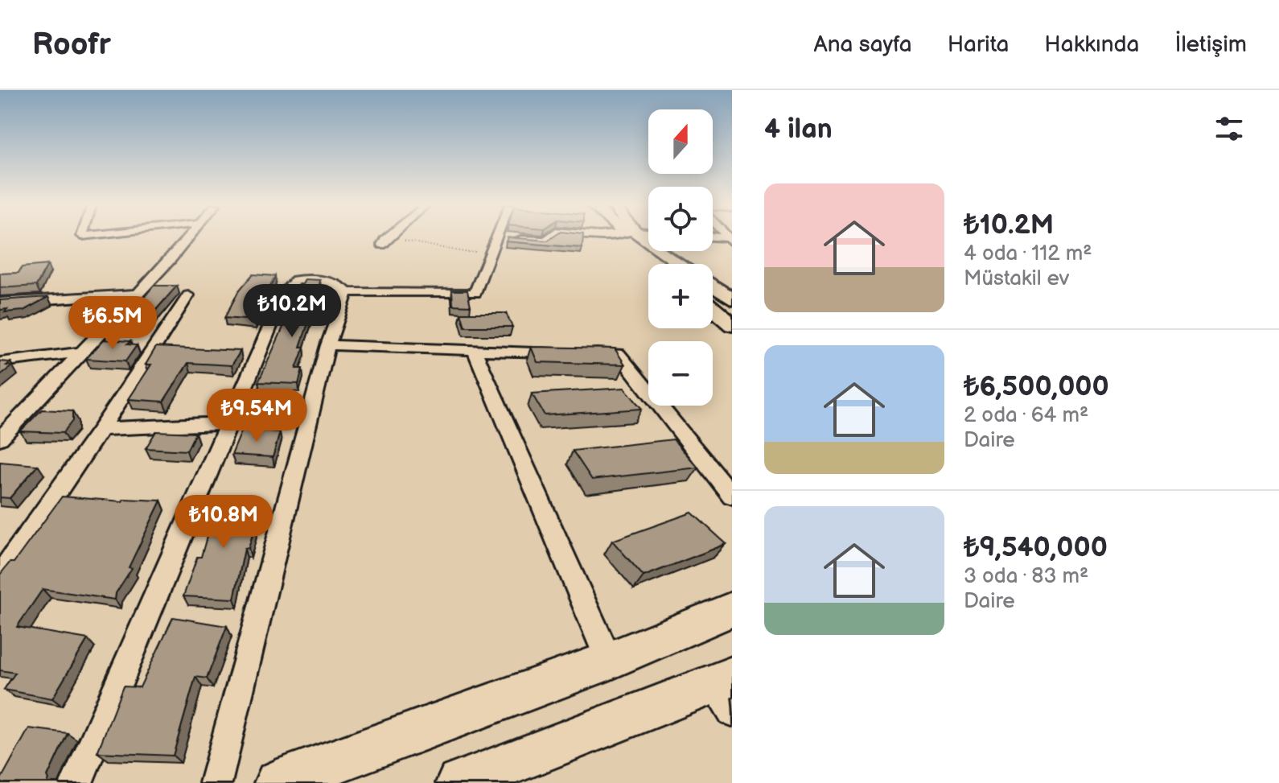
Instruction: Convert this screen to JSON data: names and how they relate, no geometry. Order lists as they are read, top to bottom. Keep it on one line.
{"north":"top","page":{"header":"Roofr","nav":["Ana sayfa","Harita","Hakkında","İletişim"],"heading":"4 ilan","map_buttons":["+","−"],"list":[{"name":"₺10.2M","note":"4 oda · 112 m² · Müstakil ev"},{"name":"₺6,500,000","note":"2 oda · 64 m² · Daire"},{"name":"₺9,540,000","note":"3 oda · 83 m² · Daire"}],"price":["₺10.2M","₺6.5M","₺9.54M","₺10.8M"]}}
